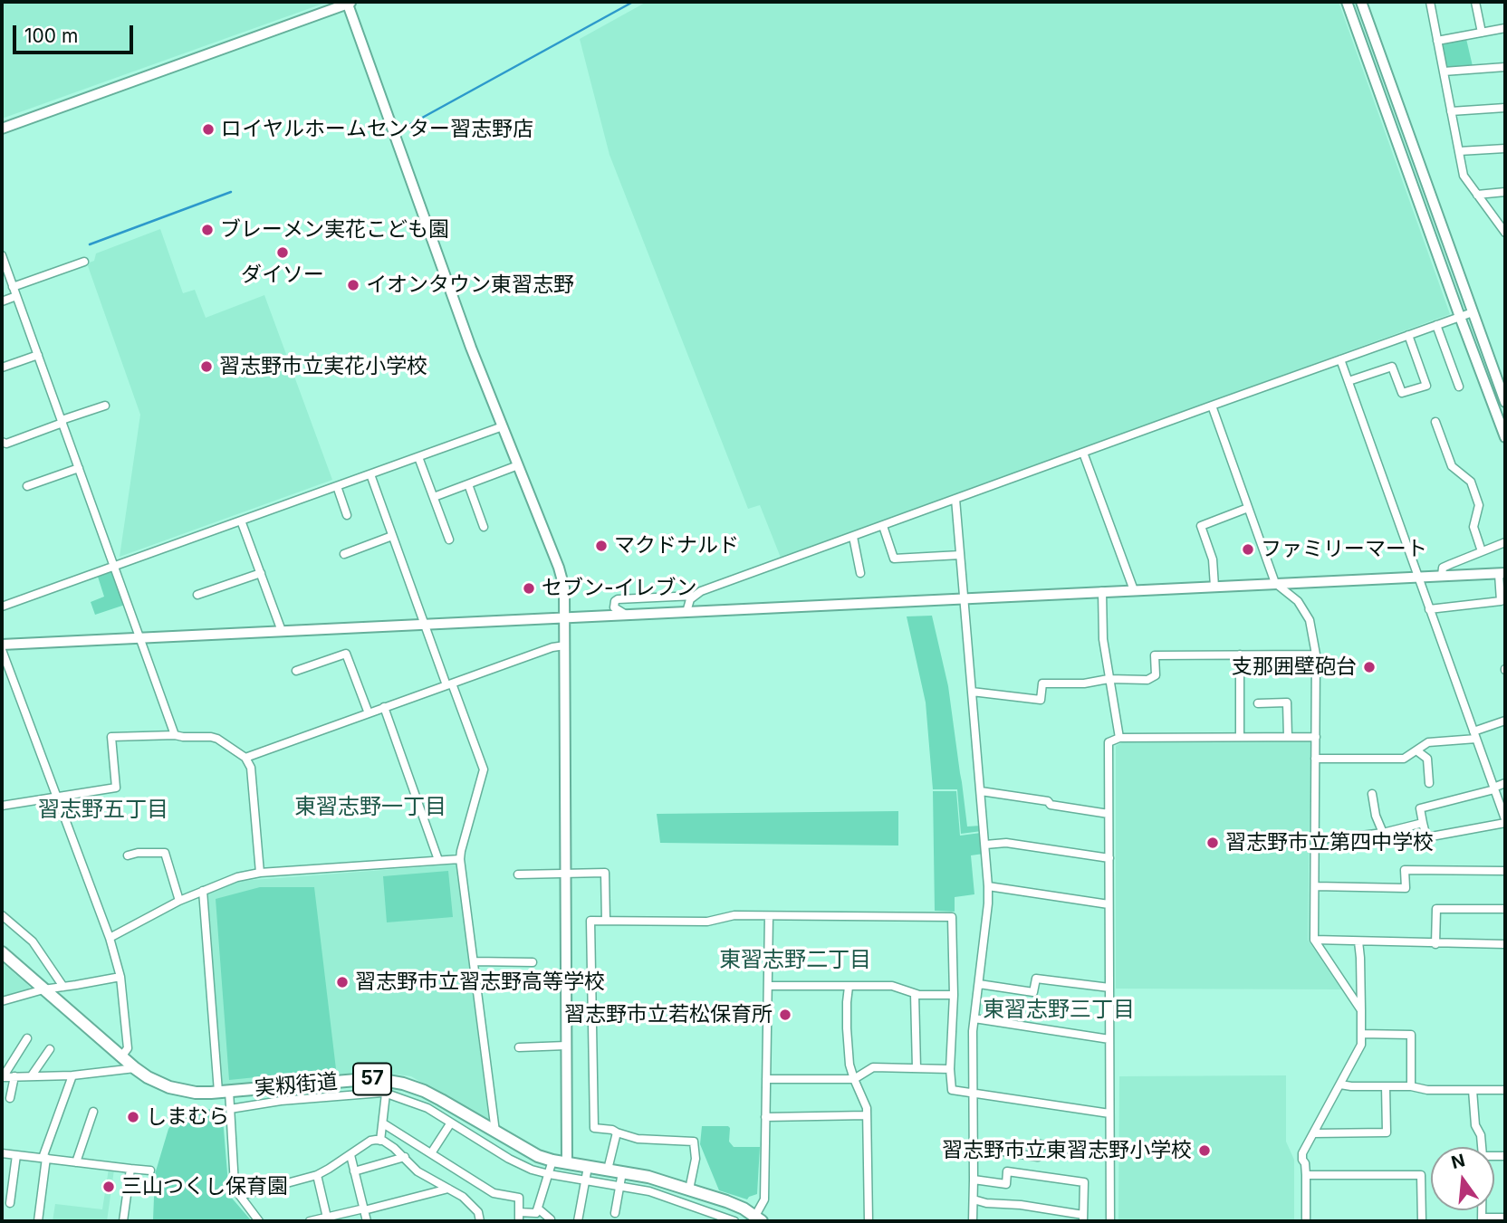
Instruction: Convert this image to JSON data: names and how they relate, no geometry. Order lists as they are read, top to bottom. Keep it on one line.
{"streets":{"main road":["57","実籾街道"]},"districts":["東習志野一丁目","習志野五丁目","東習志野二丁目","東習志野三丁目"],"places":["ロイヤルホームセンター習志野店","ブレーメン実花こども園","ダイソー","イオンタウン東習志野","習志野市立実花小学校","マクドナルド","ファミリーマート","セブン-イレブン","支那囲壁砲台","習志野市立第四中学校","習志野市立習志野高等学校","習志野市立若松保育所","しまむら","習志野市立東習志野小学校","三山つくし保育園"],"scale_bar":"100 m","north":"top"}
